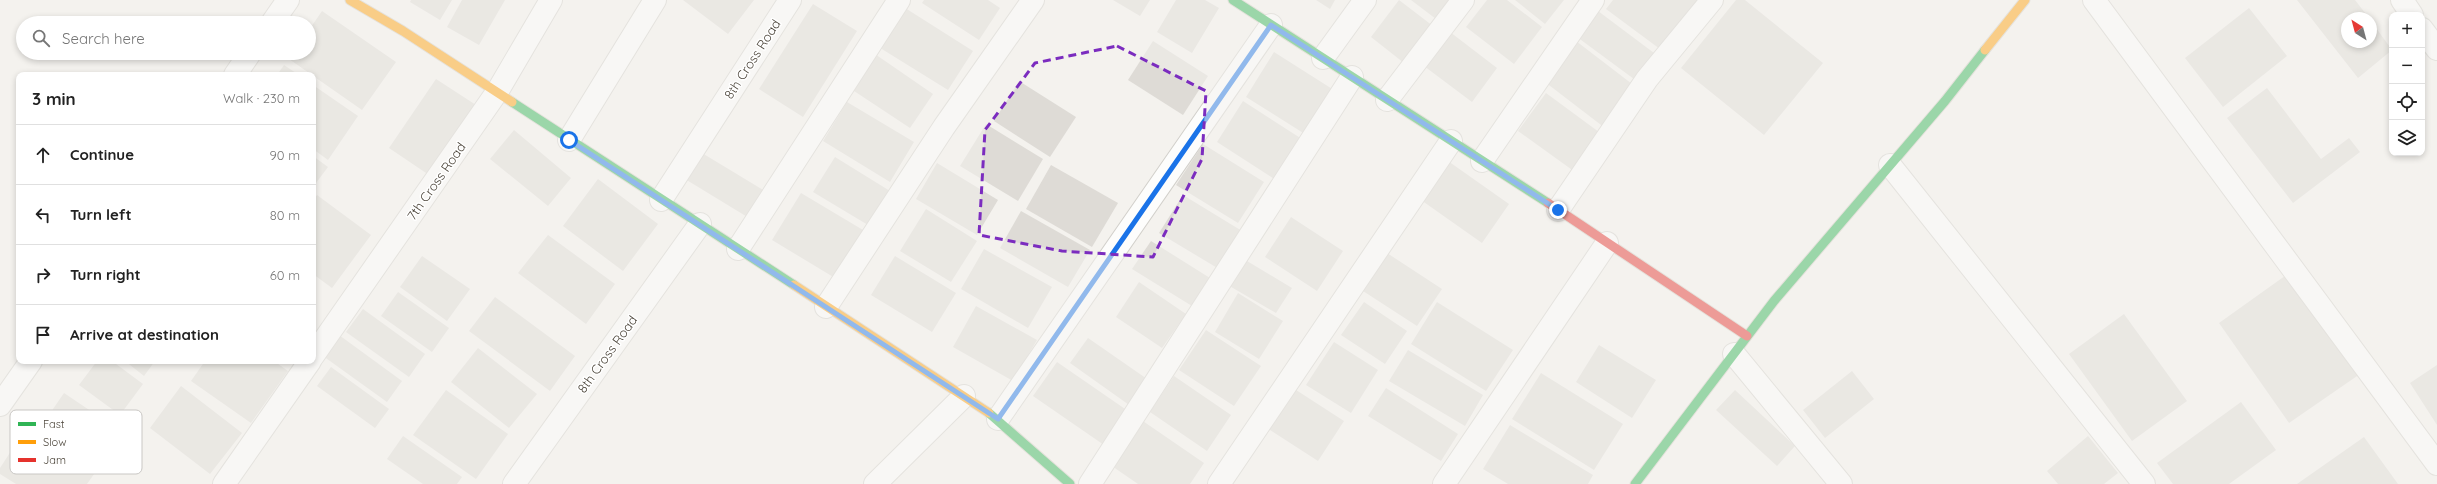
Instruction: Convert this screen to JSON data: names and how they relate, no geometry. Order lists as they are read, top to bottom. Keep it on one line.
{"streets":{"street":["8th Cross Road","7th Cross Road"]},"legend":["Fast","Slow","Jam"],"north":"top left","page":{"map_buttons":["+","−"],"search":"Search here","heading":["3 min","Walk · 230 m"],"list":[["Continue","90 m"],["Turn left","80 m"],["Turn right","60 m"],"Arrive at destination"]}}
